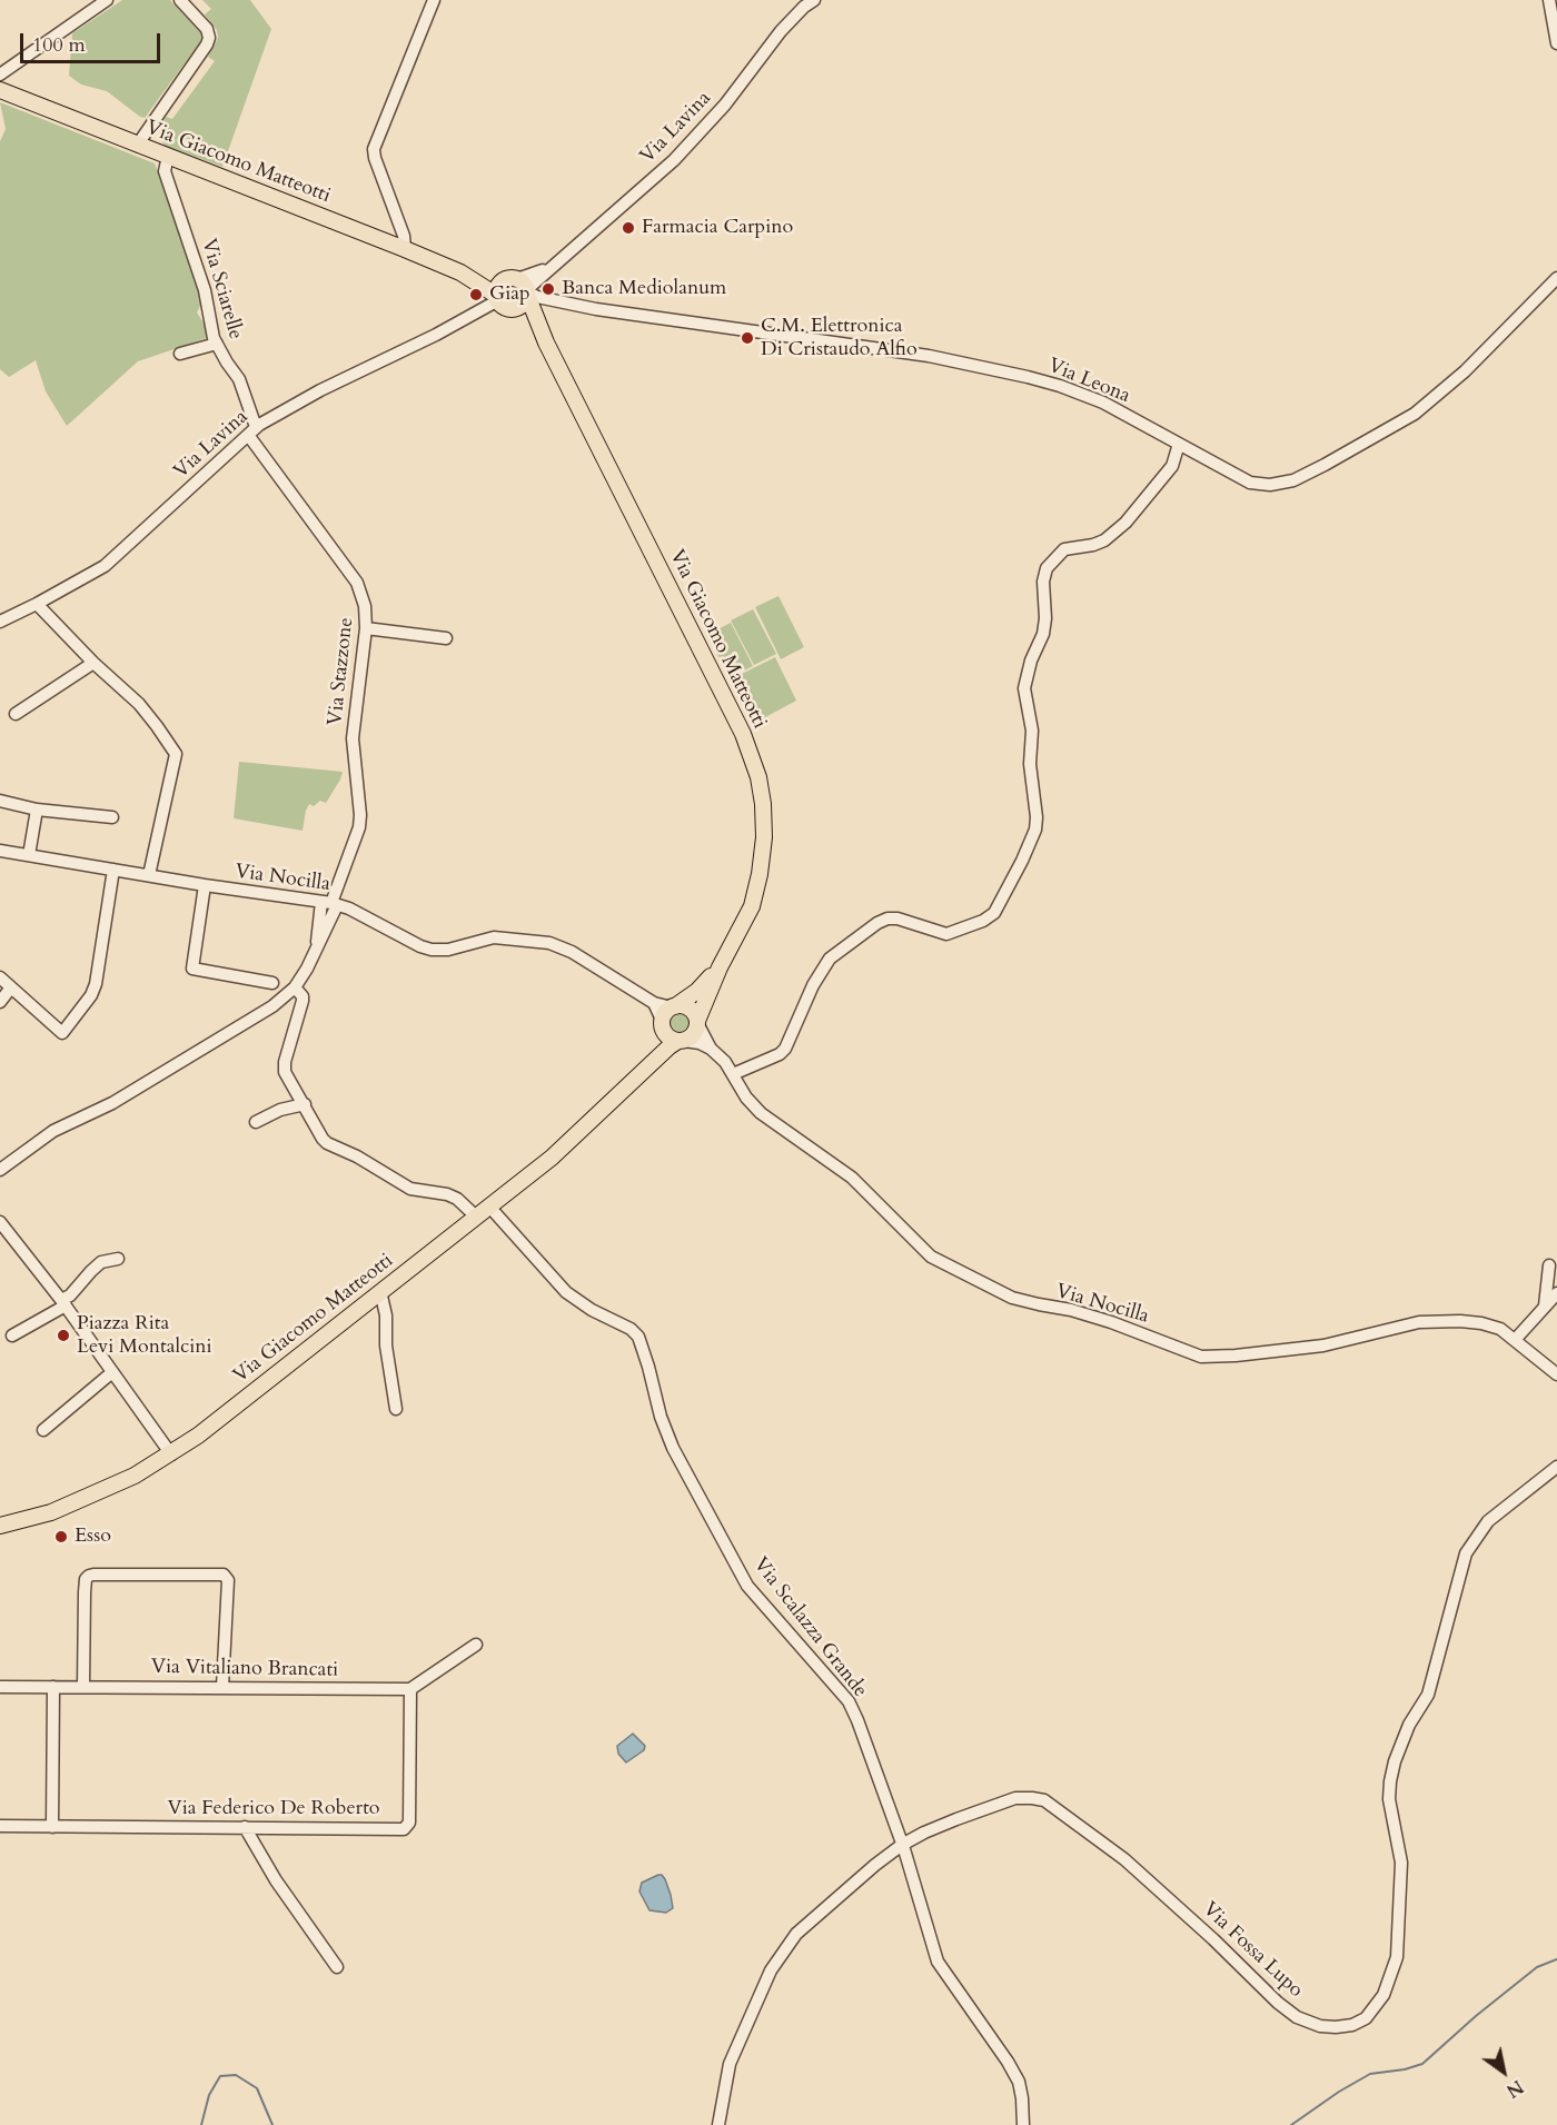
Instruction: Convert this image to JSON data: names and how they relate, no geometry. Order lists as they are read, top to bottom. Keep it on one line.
{"streets":{"main road":["Via Giacomo Matteotti"],"street":["Via Lavina","Via Sciarelle","Via Leona","Via Stazzone","Via Nocilla","Via Scalazza Grande","Via Vitaliano Brancati","Via Federico De Roberto","Via Fossa Lupo"]},"crossings":[["Via Lavina","Via Sciarelle"],["Via Lavina","Via Leona"],["Via Lavina","Via Stazzone"],["Via Giacomo Matteotti","Via Sciarelle"],["Via Giacomo Matteotti","Via Scalazza Grande"],["Via Sciarelle","Via Stazzone"],["Via Stazzone","Via Nocilla"],["Via Scalazza Grande","Via Fossa Lupo"],["Via Vitaliano Brancati","Via Federico De Roberto"]],"places":["Farmacia Carpino","Banca Mediolanum","Giap","C.M. Elettronica Di Cristaudo Alfio","Piazza Rita Levi Montalcini","Esso"],"scale_bar":"100 m","north":"bottom right"}
